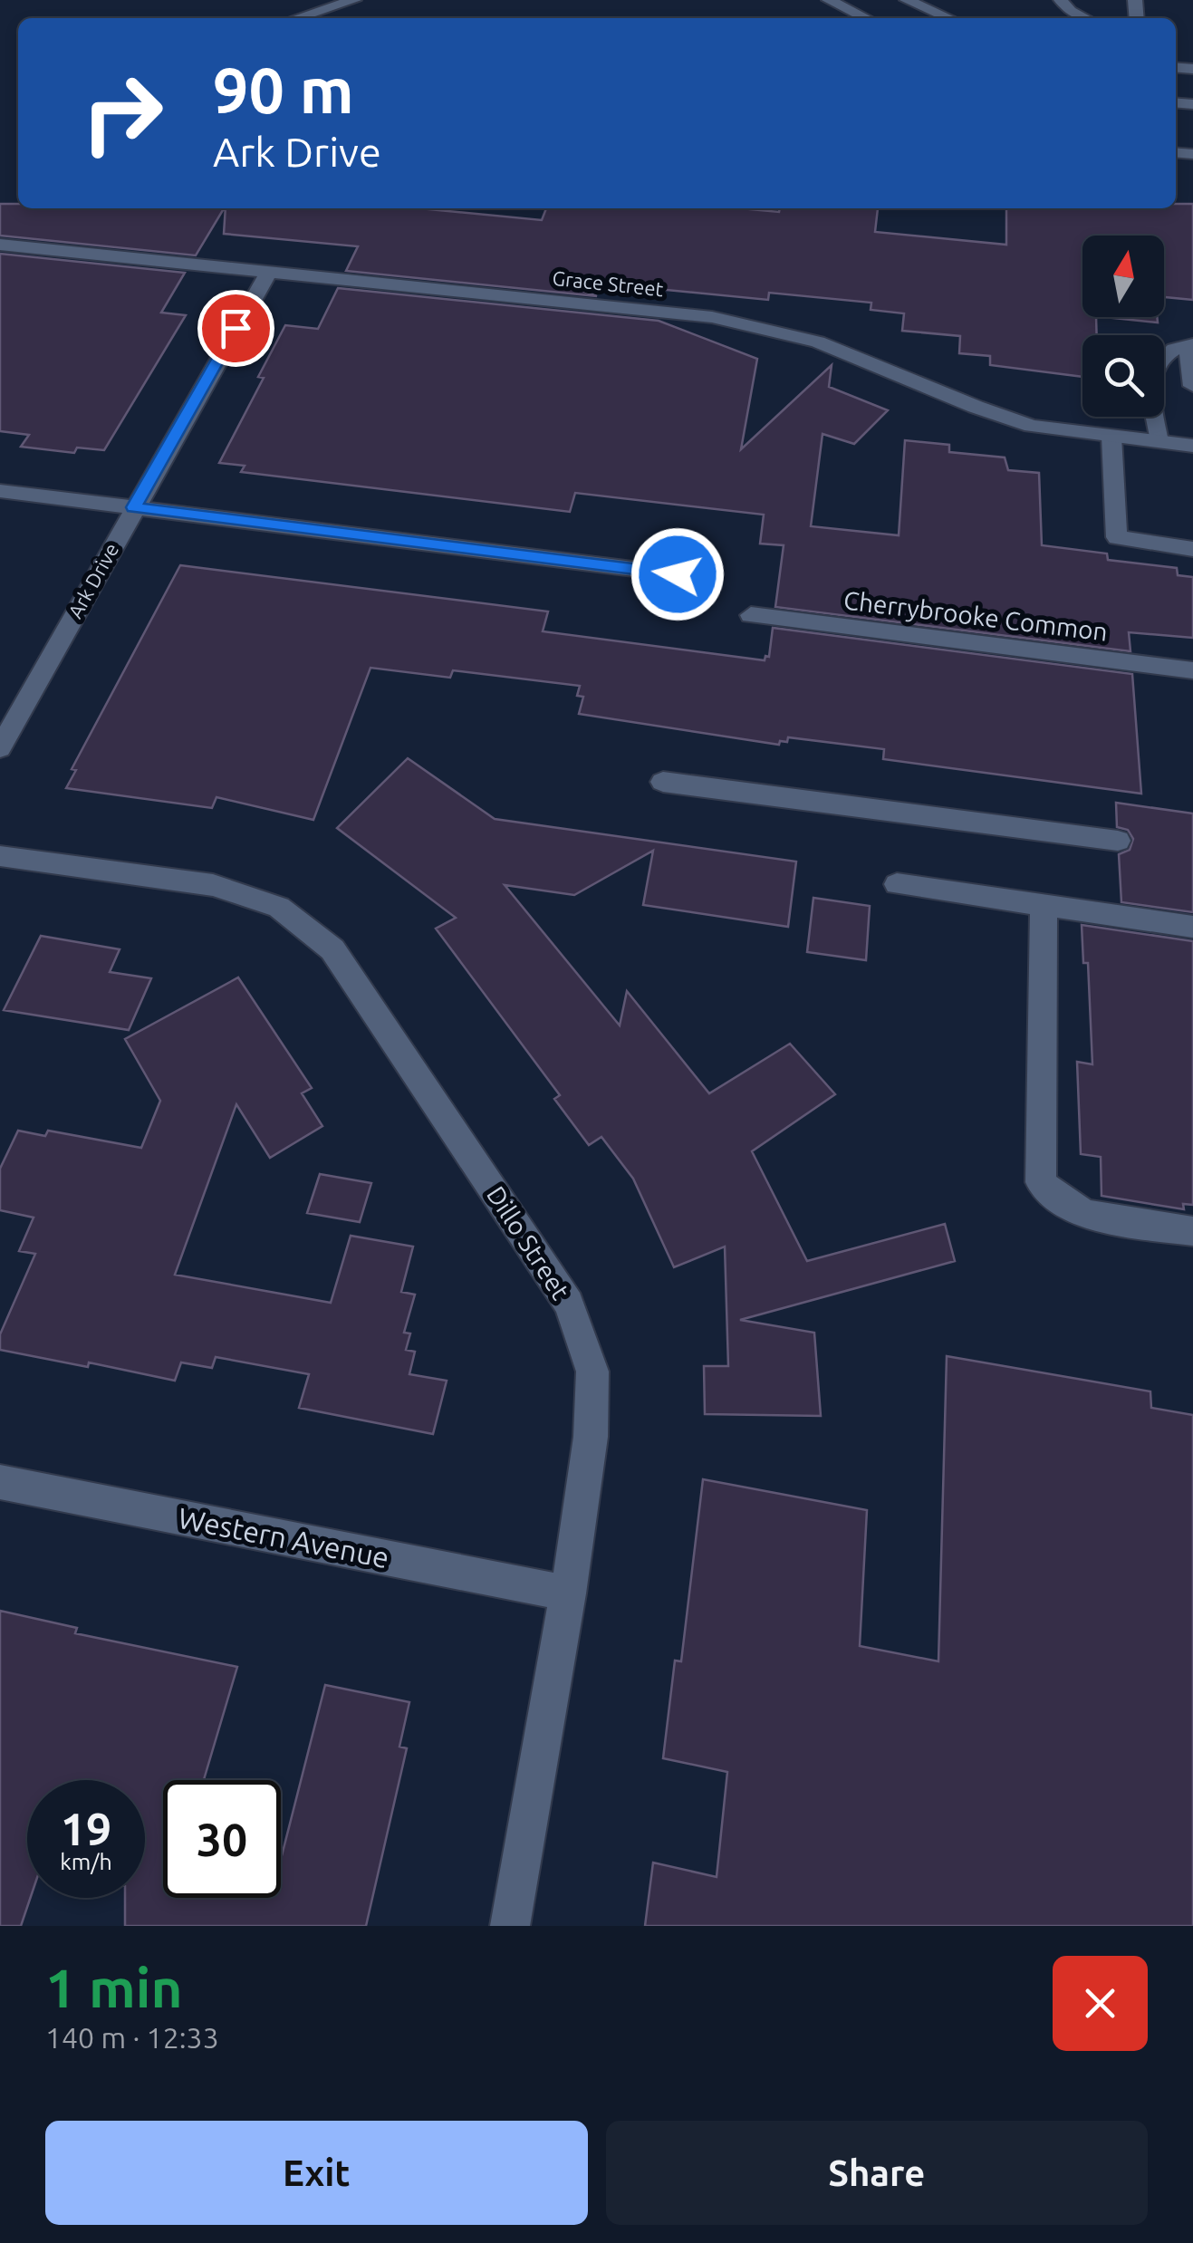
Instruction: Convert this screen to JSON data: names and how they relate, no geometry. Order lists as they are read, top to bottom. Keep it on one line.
{"streets":{"street":["Grace Street","Ark Drive","Cherrybrooke Common","Dillo Street","Western Avenue"]},"crossings":[["Grace Street","Ark Drive"],["Dillo Street","Western Avenue"]],"north":"top","page":{"turn":["90 m","Ark Drive"],"speed":"19 km/h","limit":"30","heading":["1 min","140 m · 12:33"],"buttons":["Exit","Share"]}}
